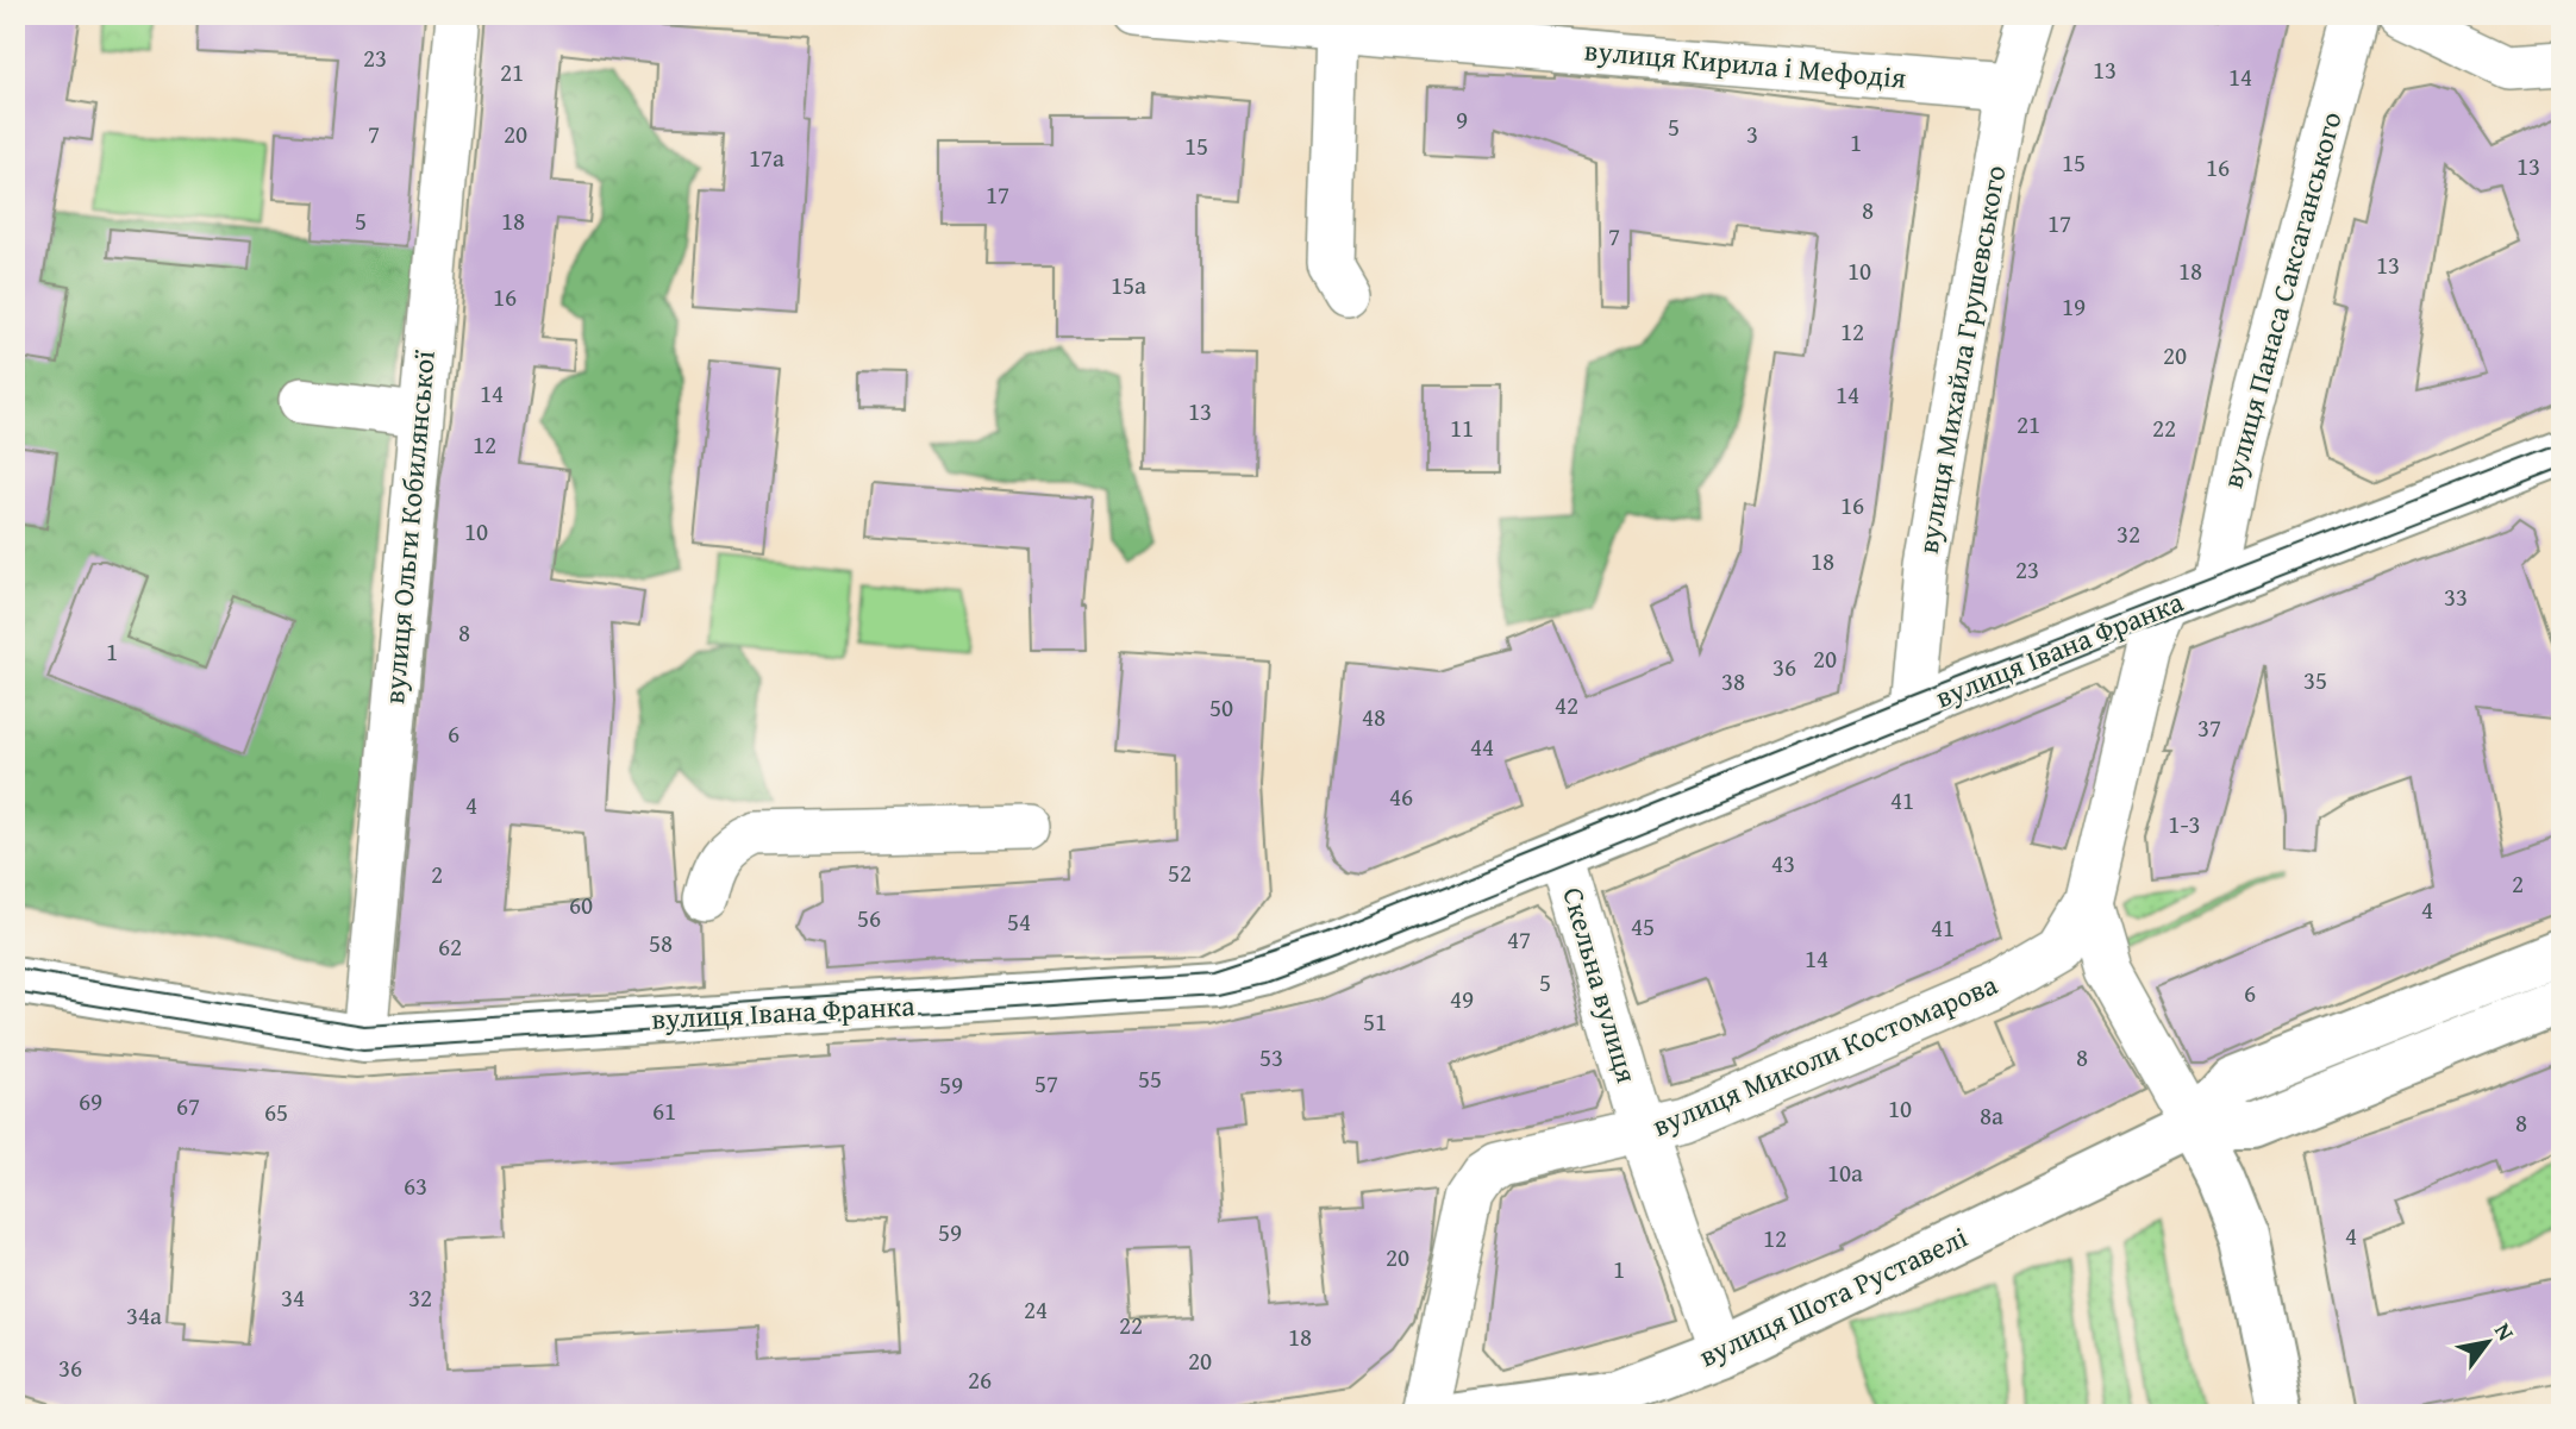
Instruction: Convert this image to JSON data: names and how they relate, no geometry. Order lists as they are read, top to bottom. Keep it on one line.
{"streets":{"main road":["вулиця Івана Франка","вулиця Шота Руставелі"],"street":["вулиця Кирила і Мефодія","вулиця Панаса Саксаганського","вулиця Михайла Грушевського","вулиця Ольги Кобилянської","Скельна вулиця","вулиця Миколи Костомарова"]},"crossings":[["вулиця Кирила і Мефодія","вулиця Михайла Грушевського"],["вулиця Панаса Саксаганського","вулиця Івана Франка"],["вулиця Михайла Грушевського","вулиця Івана Франка"],["вулиця Ольги Кобилянської","вулиця Івана Франка"],["вулиця Івана Франка","Скельна вулиця"],["вулиця Івана Франка","вулиця Миколи Костомарова"],["Скельна вулиця","вулиця Миколи Костомарова"],["Скельна вулиця","вулиця Шота Руставелі"],["вулиця Миколи Костомарова","вулиця Шота Руставелі"]],"house_numbers":["23","13","21","14","9","5","7","20","3","1","15","17а","15","13","16","17","8","5","18","17","7","13","10","18","15а","16","19","12","20","14","14","13","21","11","22","12","16","10","32","18","23","33","8","1","20","36","35","38","42","50","48","37","6","44","46","41","4","1-3","43","52","2","2","60","4","56","54","45","41","47","58","62","14","5","6","49","51","53","8","55","57","59","69","67","10","61","65","8а","8","10а","63","59","4","12","20","1","34","32","24","34а","22","18","20","36","26"],"north":"top right"}
